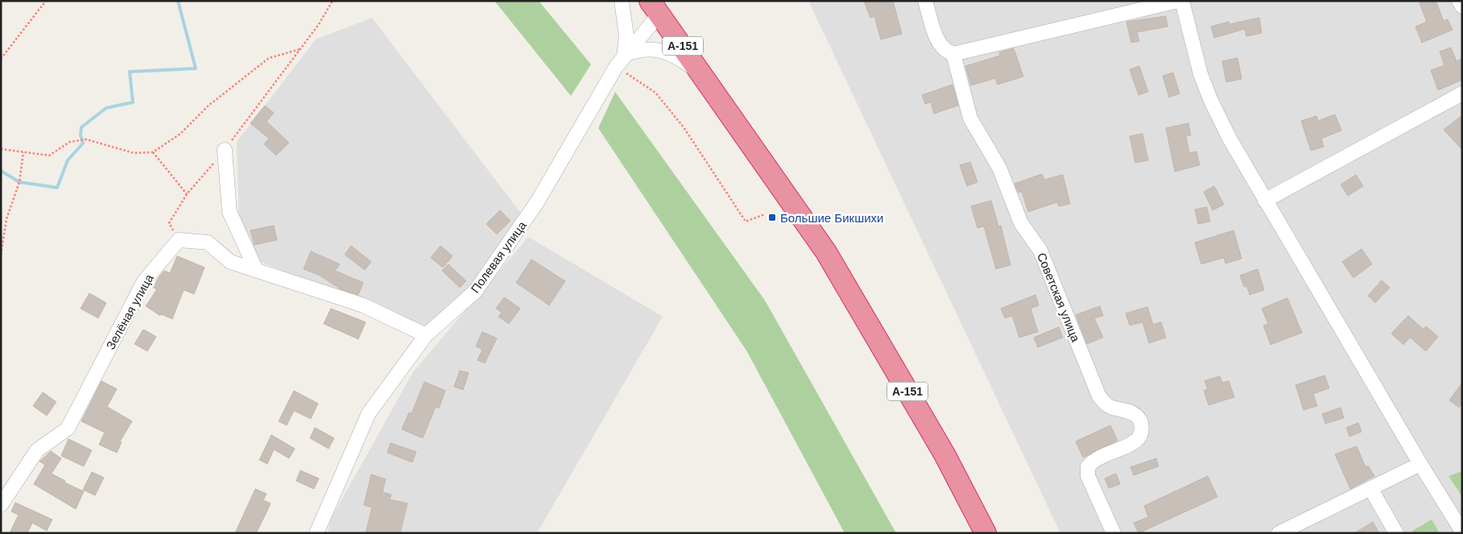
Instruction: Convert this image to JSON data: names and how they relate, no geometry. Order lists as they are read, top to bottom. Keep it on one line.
{"streets":{"highway":["А-151"],"street":["Полевая улица","Советская улица","Зелёная улица"]},"crossings":[["А-151","Полевая улица"]],"places":{"transit":["Большие Бикшихи"]}}
